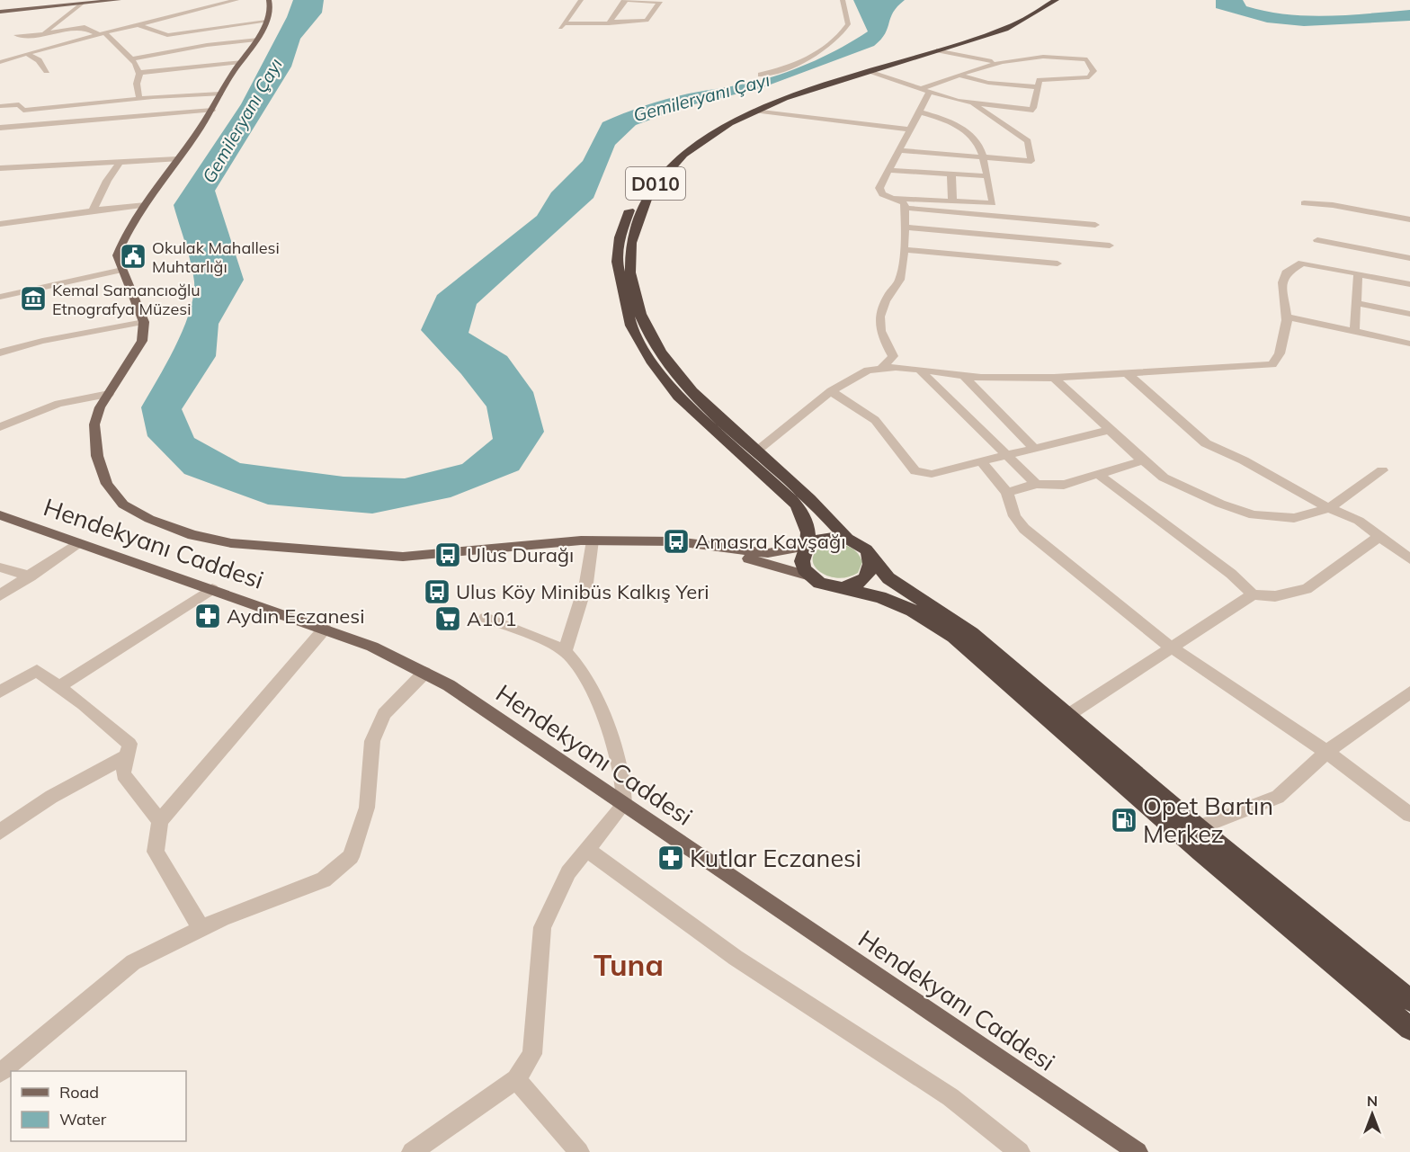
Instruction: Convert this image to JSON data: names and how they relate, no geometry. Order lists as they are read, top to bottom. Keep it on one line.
{"streets":{"highway":["D010"],"main road":["Hendekyanı Caddesi"]},"districts":["Tuna"],"water":["Gemileryanı Çayı"],"places":{"public building":["Okulak Mahallesi Muhtarlığı"],"museum":["Kemal Samancıoğlu Etnografya Müzesi"],"bus stop":["Amasra Kavşağı","Ulus Durağı","Ulus Köy Minibüs Kalkış Yeri"],"pharmacy":["Aydın Eczanesi","Kutlar Eczanesi"],"supermarket":["A101"],"fuel station":["Opet Bartın Merkez"]},"legend":["Road","Water"],"north":"top"}
